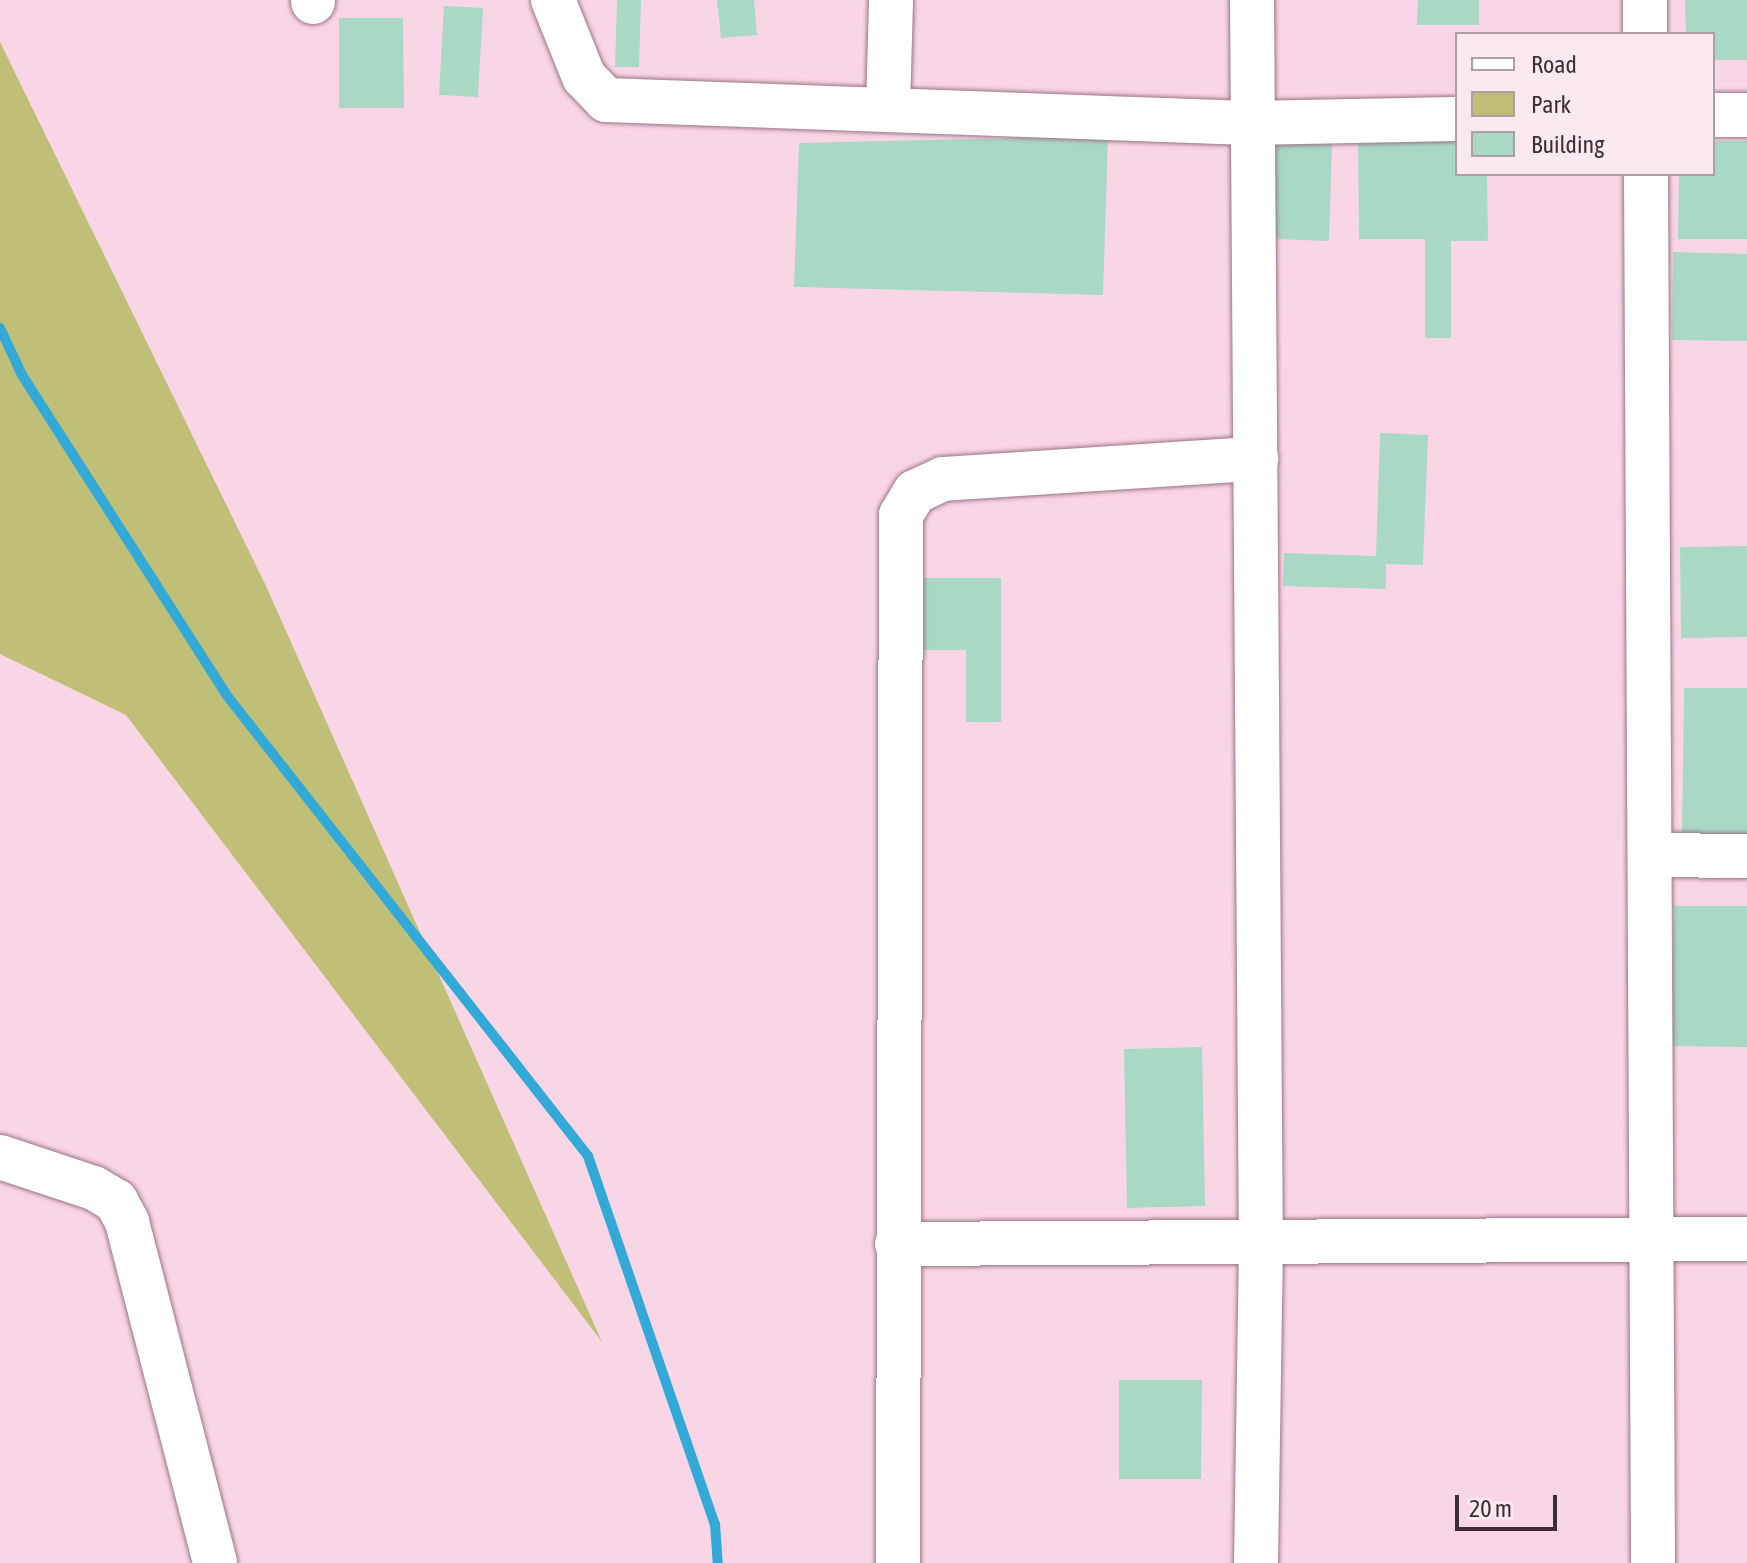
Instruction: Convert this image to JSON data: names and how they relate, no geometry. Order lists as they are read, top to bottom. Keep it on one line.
{"legend":["Road","Park","Building"],"scale_bar":"20 m"}
